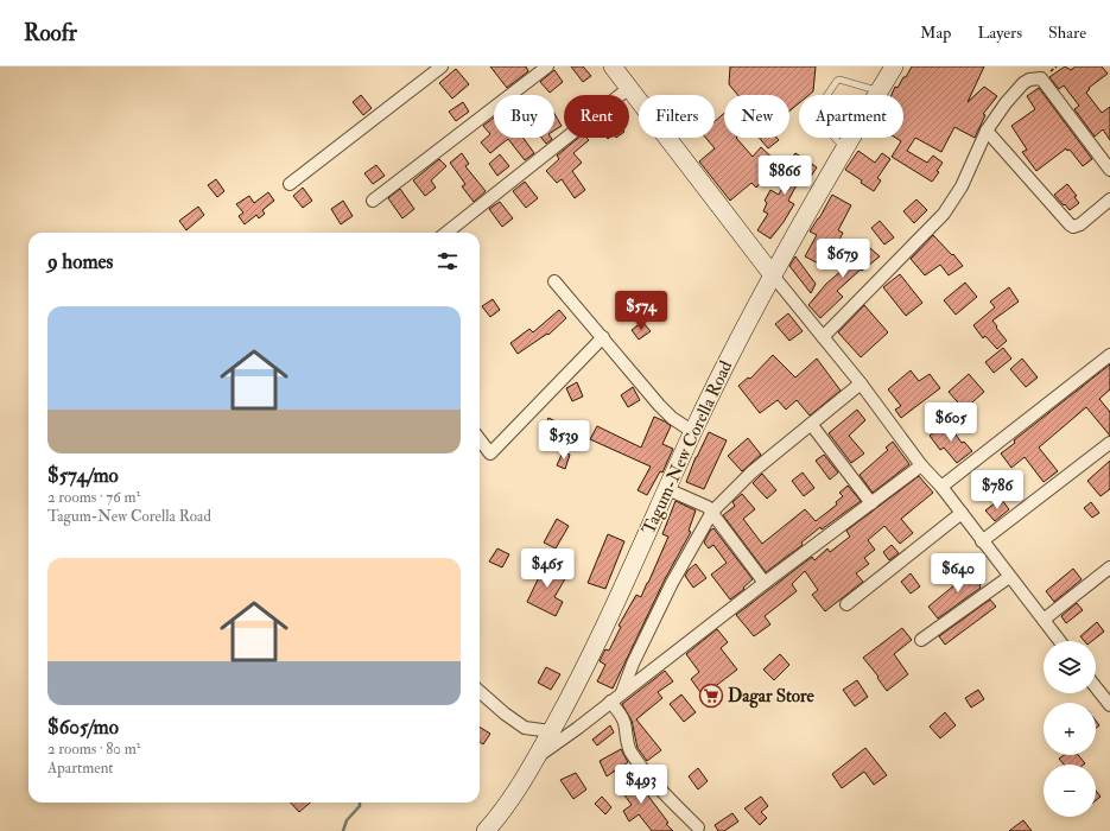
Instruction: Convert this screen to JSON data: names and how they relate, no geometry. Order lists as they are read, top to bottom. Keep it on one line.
{"streets":{"main road":["Tagum-New Corella Road"]},"places":{"supermarket":["Dagar Store"]},"page":{"header":"Roofr","nav":["Map","Layers","Share"],"chip":["Buy","Rent","Filters","New","Apartment"],"price":["$866","$679","$574","$605","$539","$786","$465","$640","$493"],"heading":"9 homes","list":[{"name":"$574/mo","note":"2 rooms · 76 m² · Tagum-New Corella Road"},{"name":"$605/mo","note":"2 rooms · 80 m² · Apartment"}],"map_buttons":["+","−"]}}
